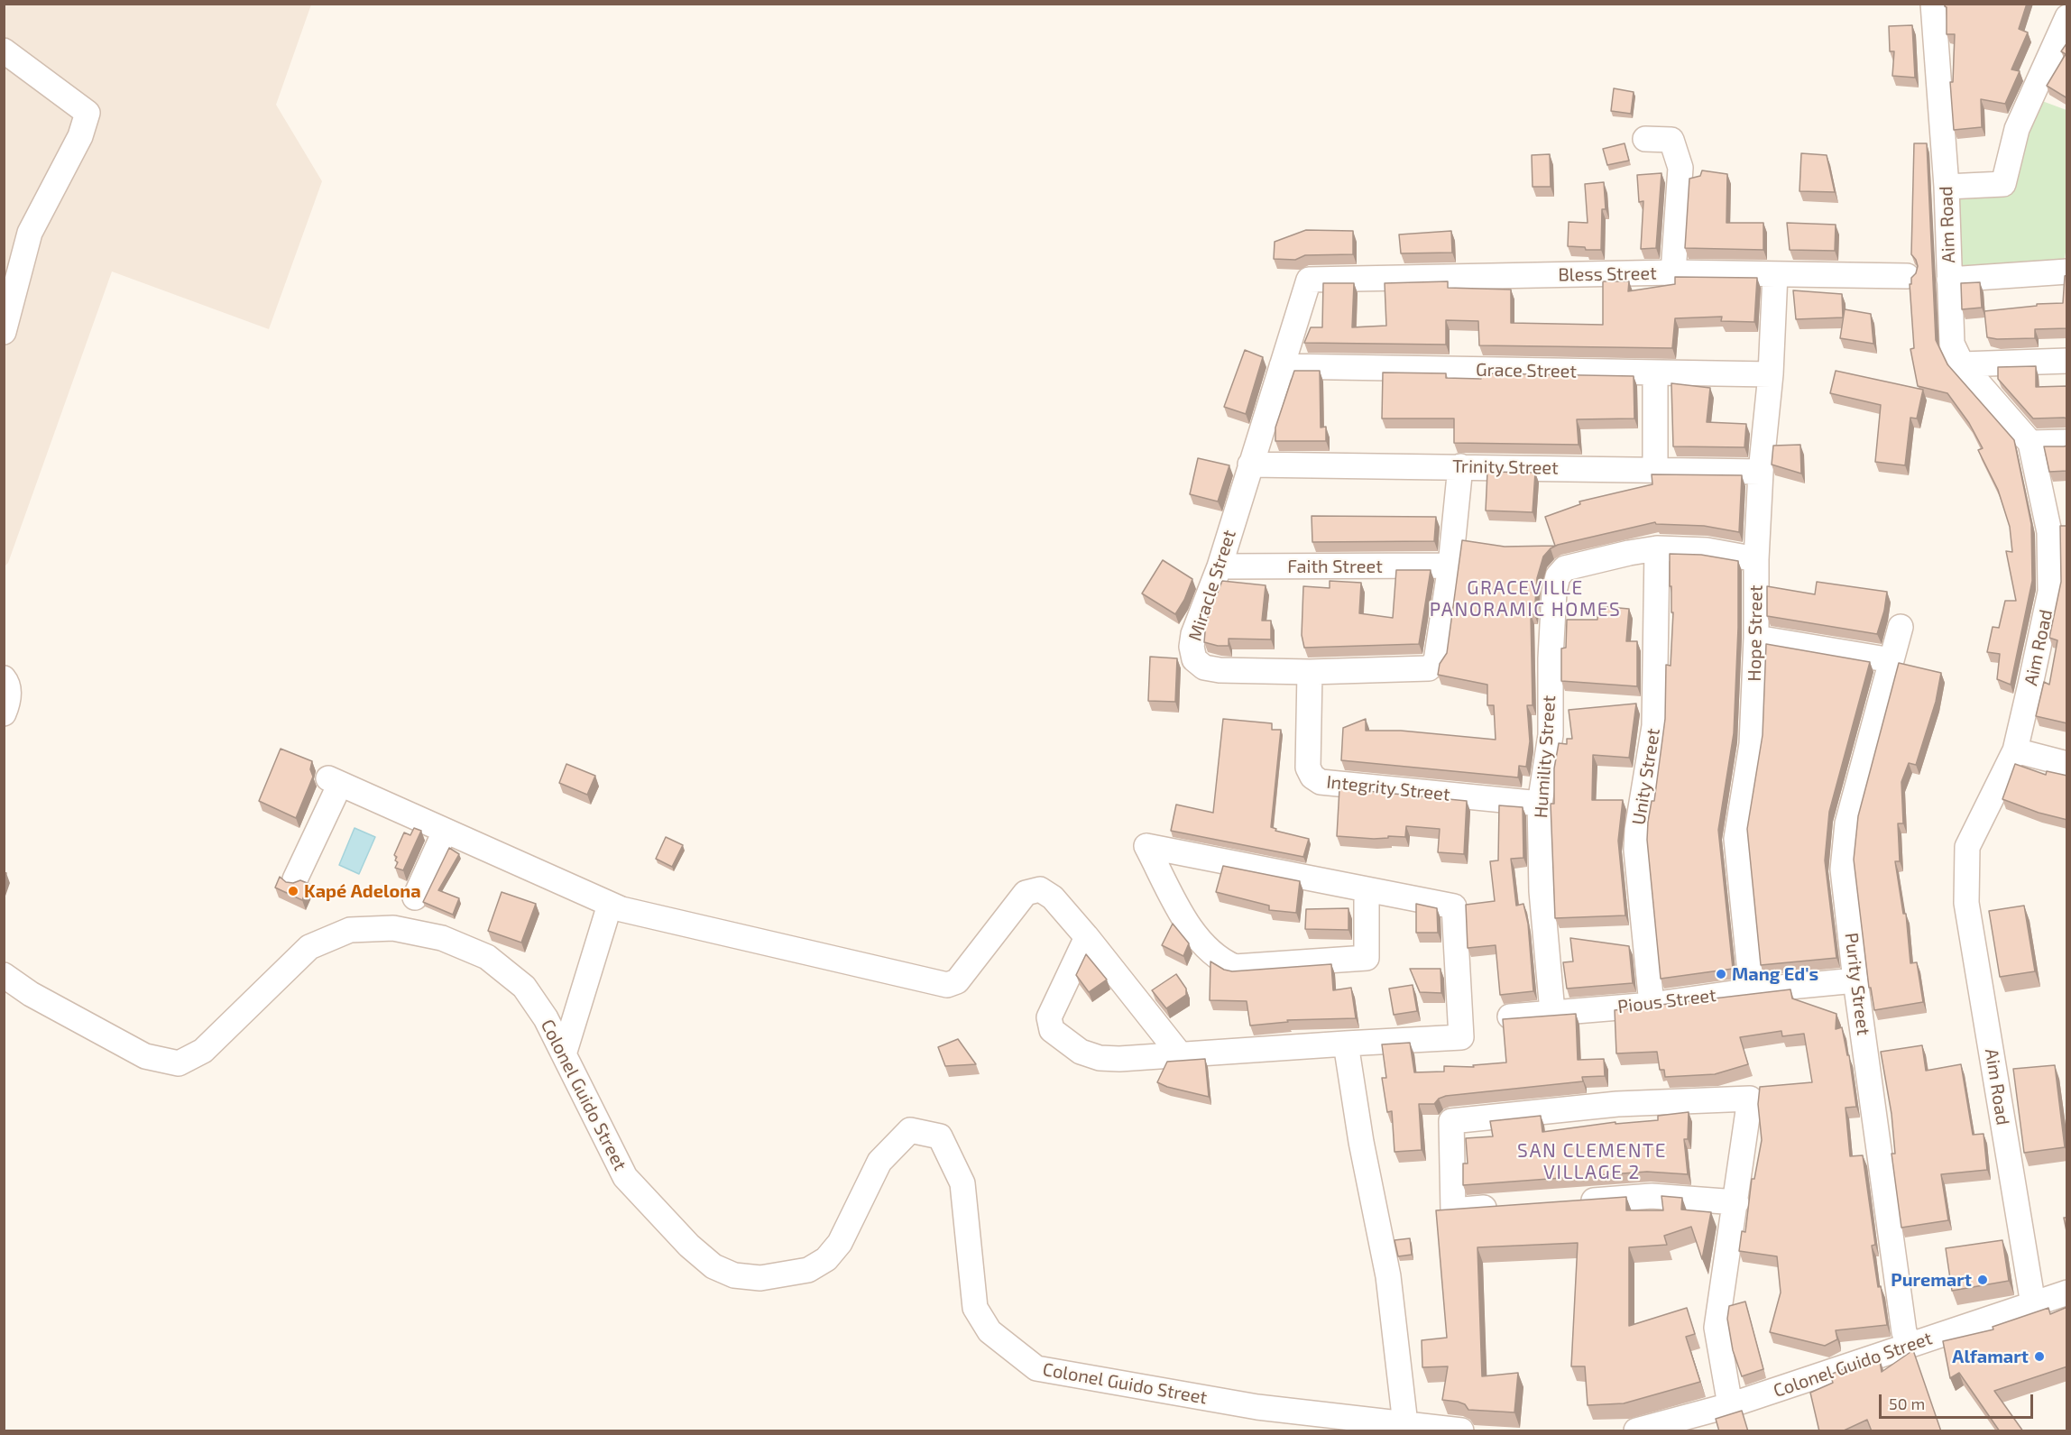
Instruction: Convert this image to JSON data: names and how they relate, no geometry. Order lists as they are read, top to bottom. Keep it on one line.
{"streets":{"street":["Aim Road","Bless Street","Grace Street","Trinity Street","Faith Street","Miracle Street","Hope Street","Humility Street","Unity Street","Integrity Street","Purity Street","Pious Street","Colonel Guido Street"]},"crossings":[["Aim Road","Colonel Guido Street"],["Bless Street","Miracle Street"],["Bless Street","Hope Street"],["Grace Street","Miracle Street"],["Grace Street","Hope Street"],["Trinity Street","Miracle Street"],["Trinity Street","Hope Street"],["Faith Street","Miracle Street"],["Miracle Street","Integrity Street"],["Hope Street","Humility Street"],["Hope Street","Pious Street"],["Humility Street","Unity Street"],["Humility Street","Integrity Street"],["Humility Street","Pious Street"],["Unity Street","Pious Street"],["Purity Street","Pious Street"],["Purity Street","Colonel Guido Street"]],"districts":["GRACEVILLE PANORAMIC HOMES","SAN CLEMENTE VILLAGE 2"],"places":["Kapé Adelona","Mang Ed's","Puremart","Alfamart"],"scale_bar":"50 m"}
